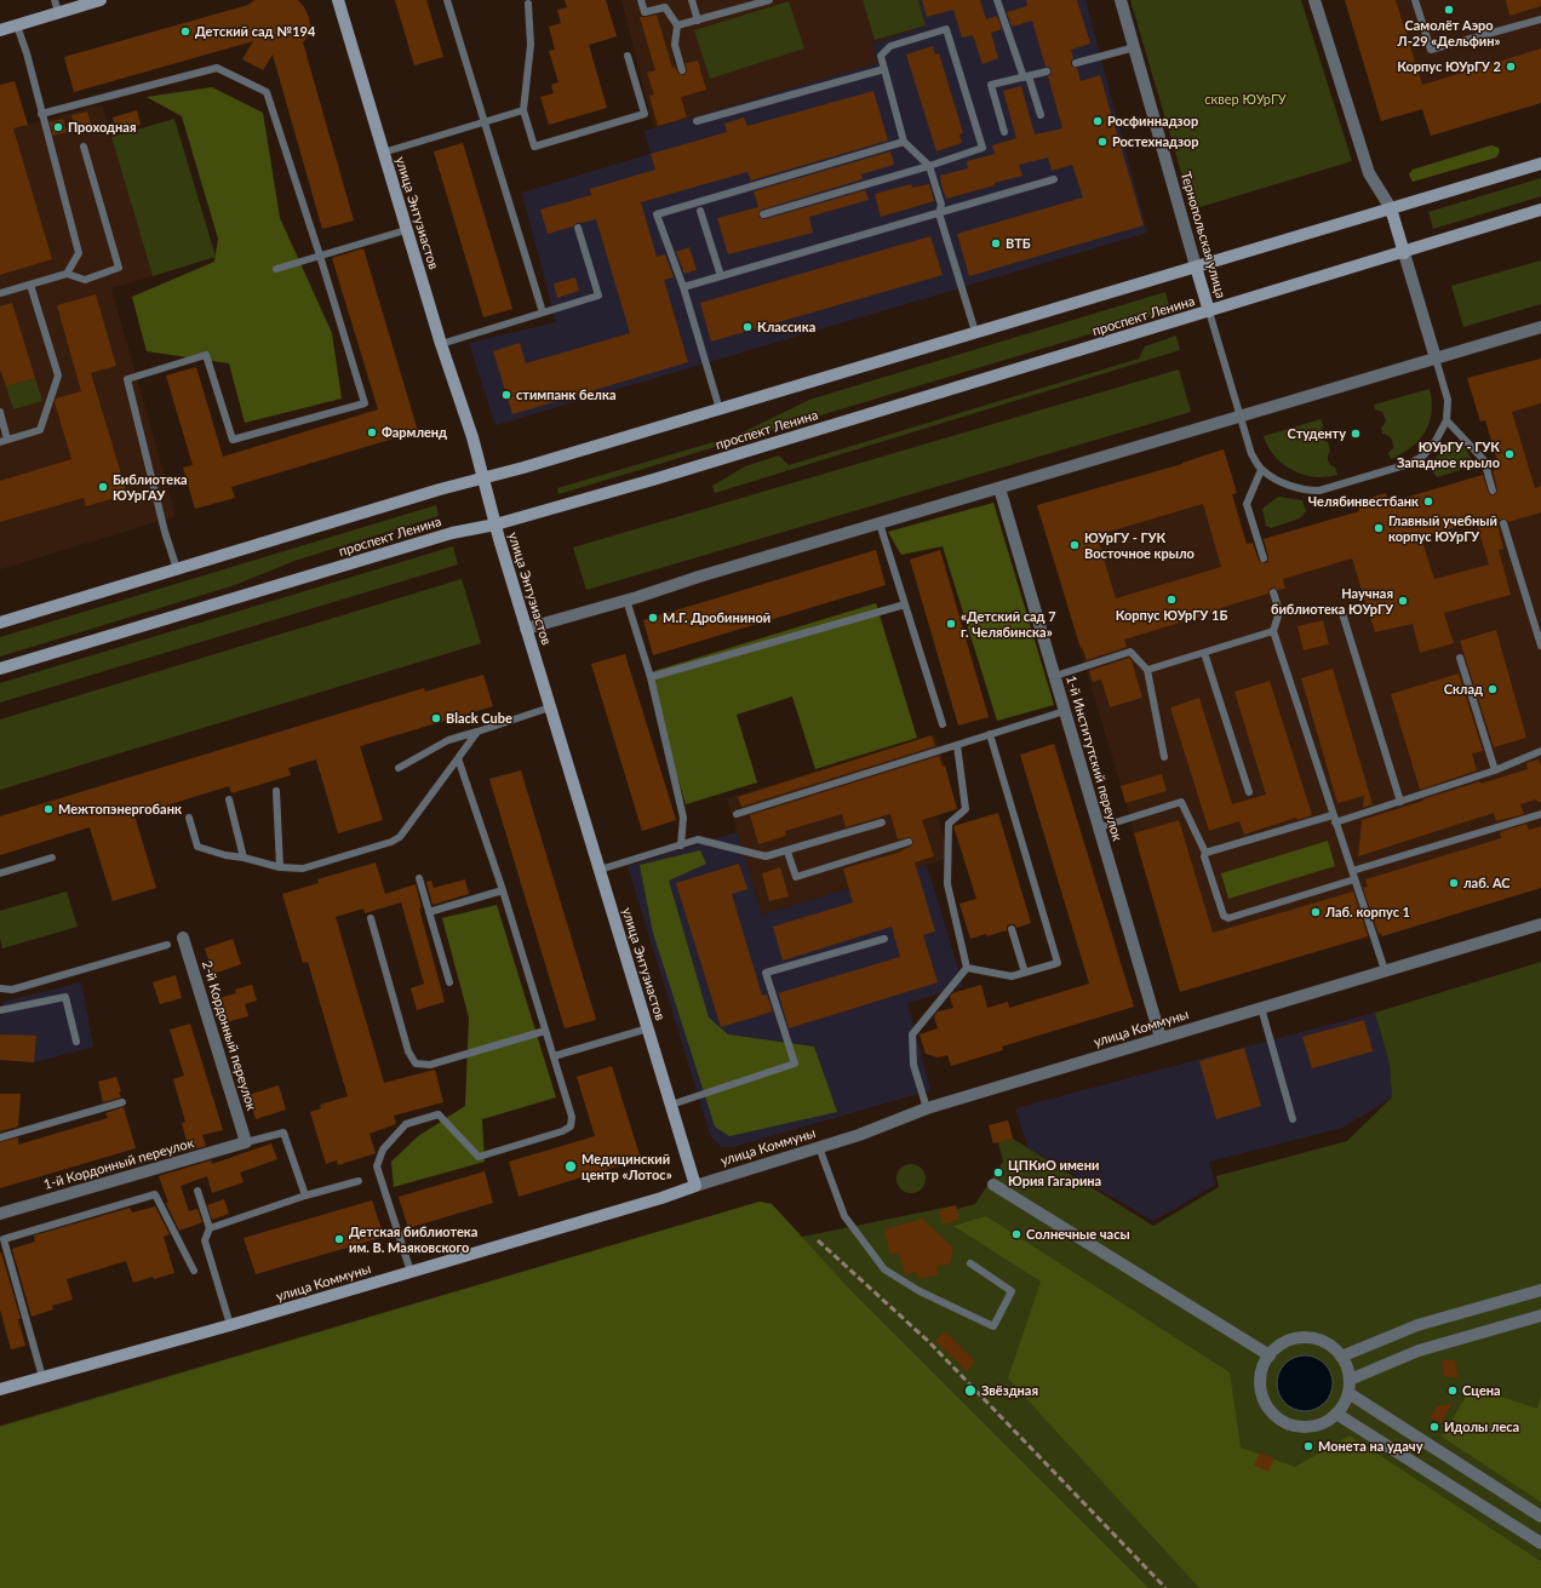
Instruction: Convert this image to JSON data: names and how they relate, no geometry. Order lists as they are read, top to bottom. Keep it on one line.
{"streets":{"main road":["улица Энтузиастов","Тернопольская улица","проспект Ленина","улица Коммуны"],"street":["1-й Институтский переулок","2-й Кордонный переулок","1-й Кордонный переулок"]},"crossings":[["улица Энтузиастов","проспект Ленина"],["улица Энтузиастов","улица Коммуны"],["Тернопольская улица","проспект Ленина"],["1-й Институтский переулок","улица Коммуны"],["2-й Кордонный переулок","1-й Кордонный переулок"]],"parks":["сквер ЮУрГУ"],"places":["Самолёт Аэро Л-29 «Дельфин»","Детский сад №194","Корпус ЮУрГУ 2","Росфиннадзор","Проходная","Ростехнадзор","ВТБ","Классика","стимпанк белка","Фармленд","Студенту","ЮУрГУ - ГУК Западное крыло","Библиотека ЮУрГАУ","Челябинвестбанк","Главный учебный корпус ЮУрГУ","ЮУрГУ - ГУК Восточное крыло","Корпус ЮУрГУ 1Б","Научная библиотека ЮУрГУ","М.Г. Дробининой","«Детский сад 7 г. Челябинска»","Склад","Black Cube","Межтопэнергобанк","лаб. АС","Лаб. корпус 1","Медицинский центр «Лотос»","ЦПКиО имени Юрия Гагарина","Солнечные часы","Детская библиотека им. В. Маяковского","Звёздная","Сцена","Идолы леса","Монета на удачу"]}
